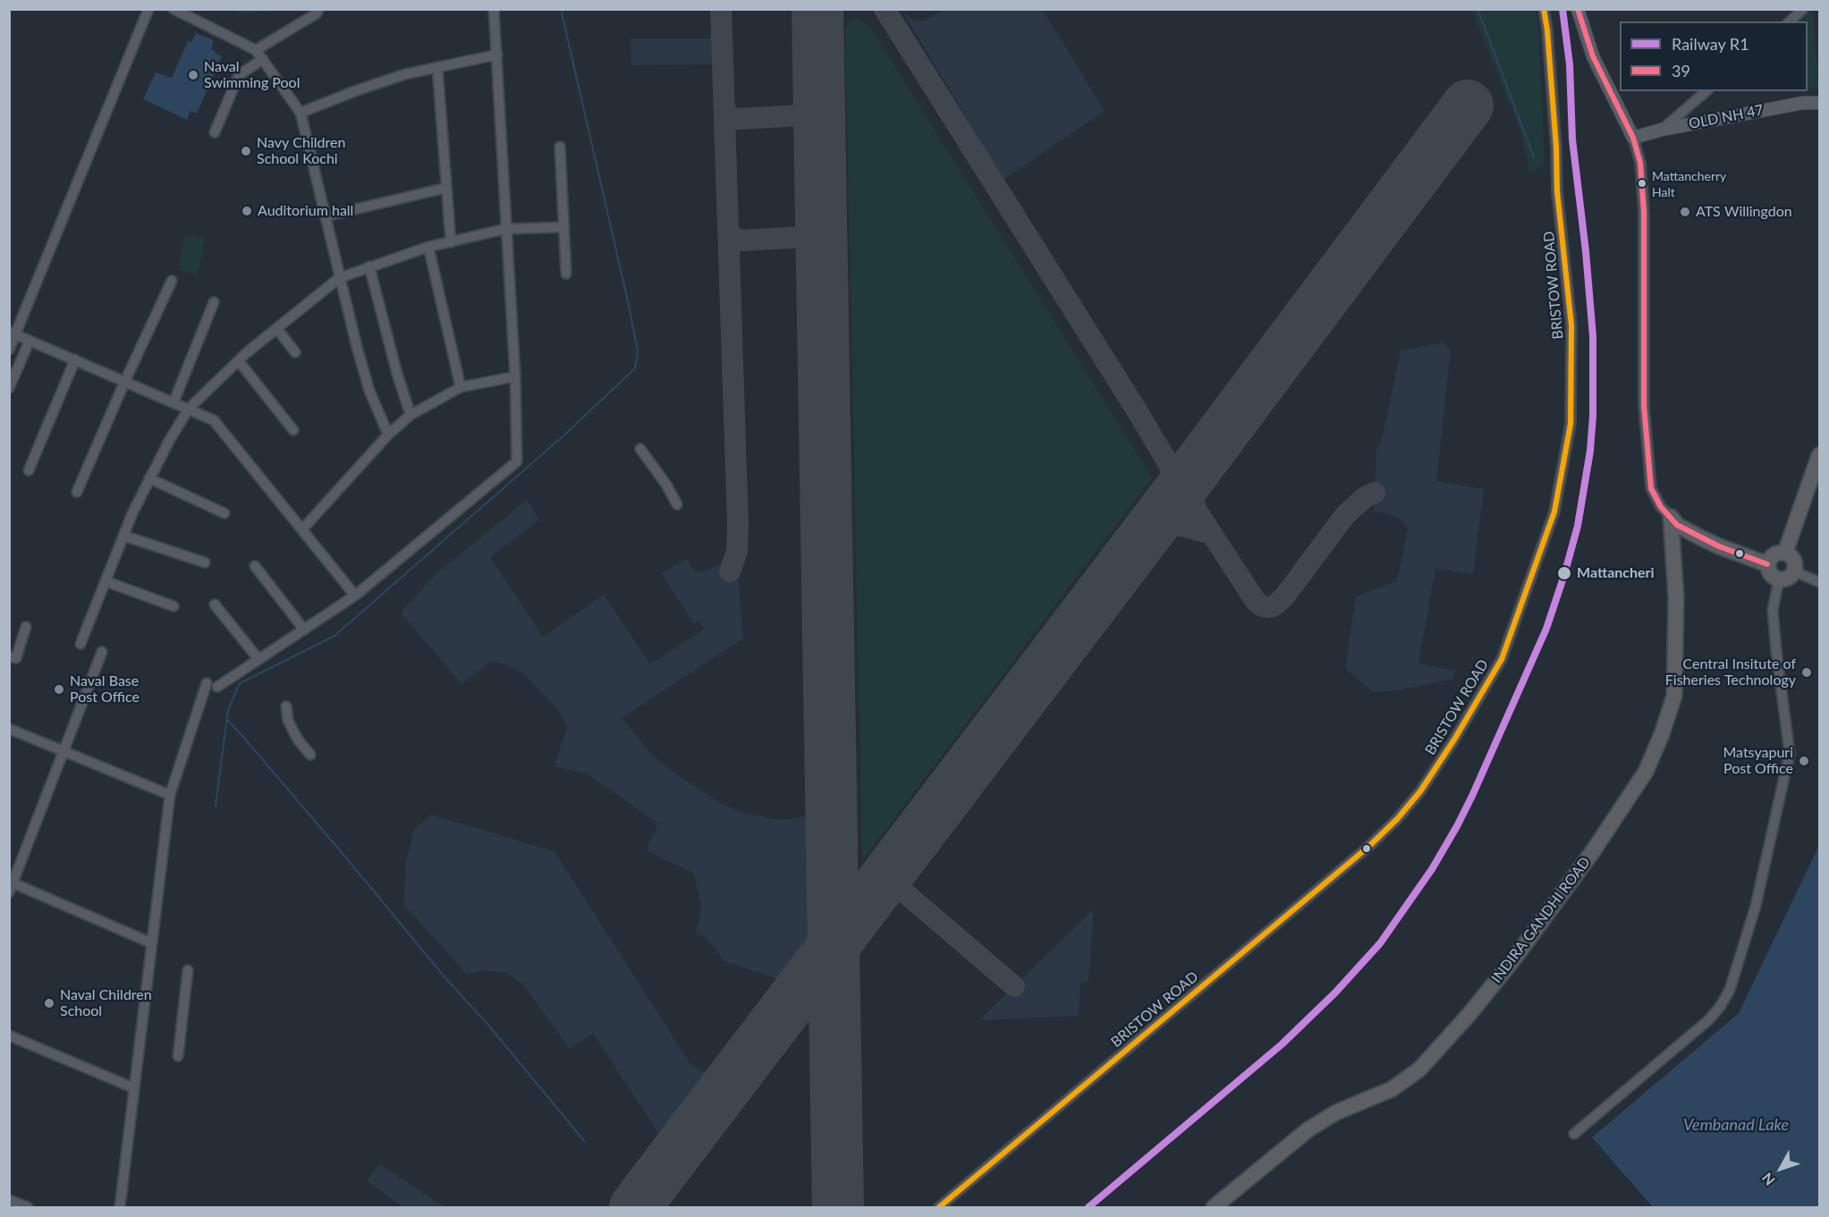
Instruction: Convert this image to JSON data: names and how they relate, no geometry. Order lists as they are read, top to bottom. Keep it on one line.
{"streets":{"highway":["INDIRA GANDHI ROAD"],"main road":["OLD NH 47"],"street":["BRISTOW ROAD"]},"water":["Vembanad Lake"],"places":["Naval Swimming Pool","Navy Children School Kochi","Mattancherry Halt","Auditorium hall","ATS Willingdon","Mattancheri","Central Insitute of Fisheries Technology","Naval Base Post Office","Matsyapuri Post Office","Naval Children School"],"lines":["rail line R1","transit line 39"],"legend":["Railway R1","39"],"north":"bottom left"}
